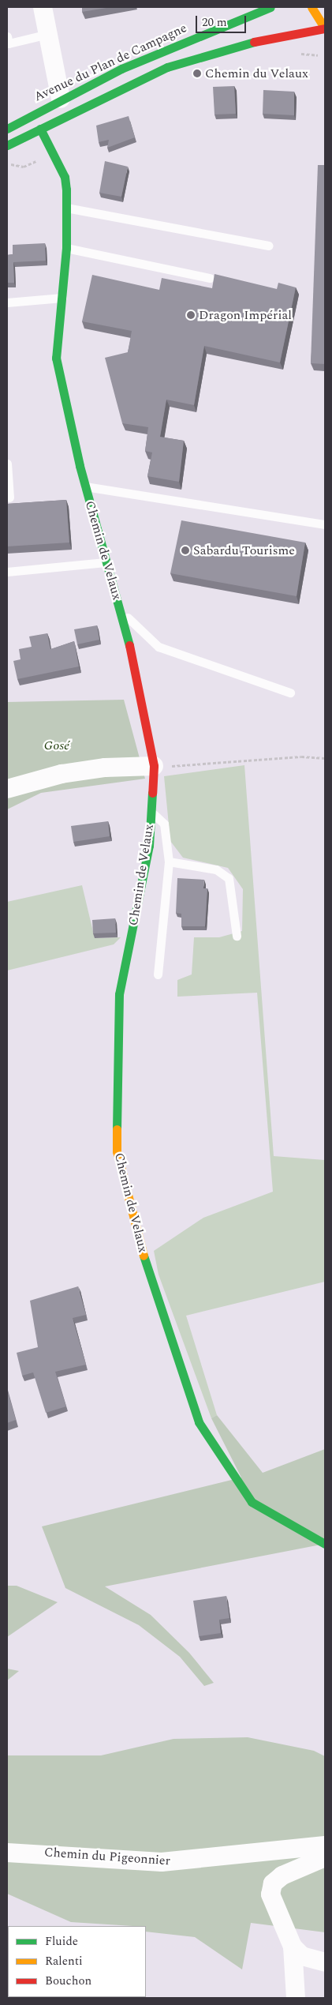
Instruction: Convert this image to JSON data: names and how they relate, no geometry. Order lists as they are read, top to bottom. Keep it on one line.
{"streets":{"street":["Avenue du Plan de Campagne","Chemin de Velaux","Chemin du Pigeonnier"]},"crossings":[["Avenue du Plan de Campagne","Chemin de Velaux"]],"parks":["Gosé"],"places":["Chemin du Velaux","Dragon Impérial","Sabardu Tourisme"],"legend":["Fluide","Ralenti","Bouchon"],"scale_bar":"20 m"}
